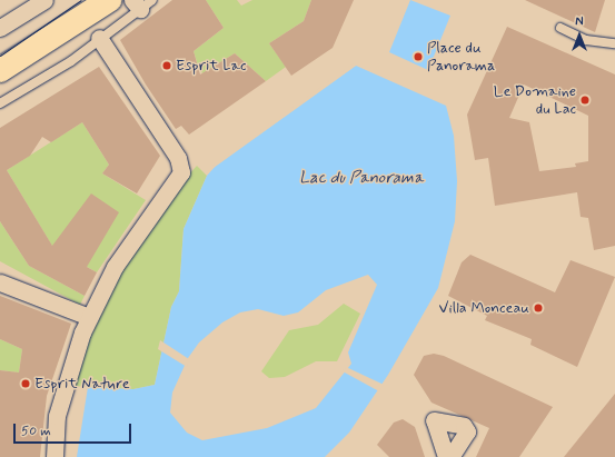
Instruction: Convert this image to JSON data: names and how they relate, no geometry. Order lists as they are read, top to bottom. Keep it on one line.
{"water":["Lac du Panorama"],"places":["Place du Panorama","Esprit Lac","Le Domaine du Lac","Villa Monceau","Esprit Nature"],"scale_bar":"50 m","north":"top"}
